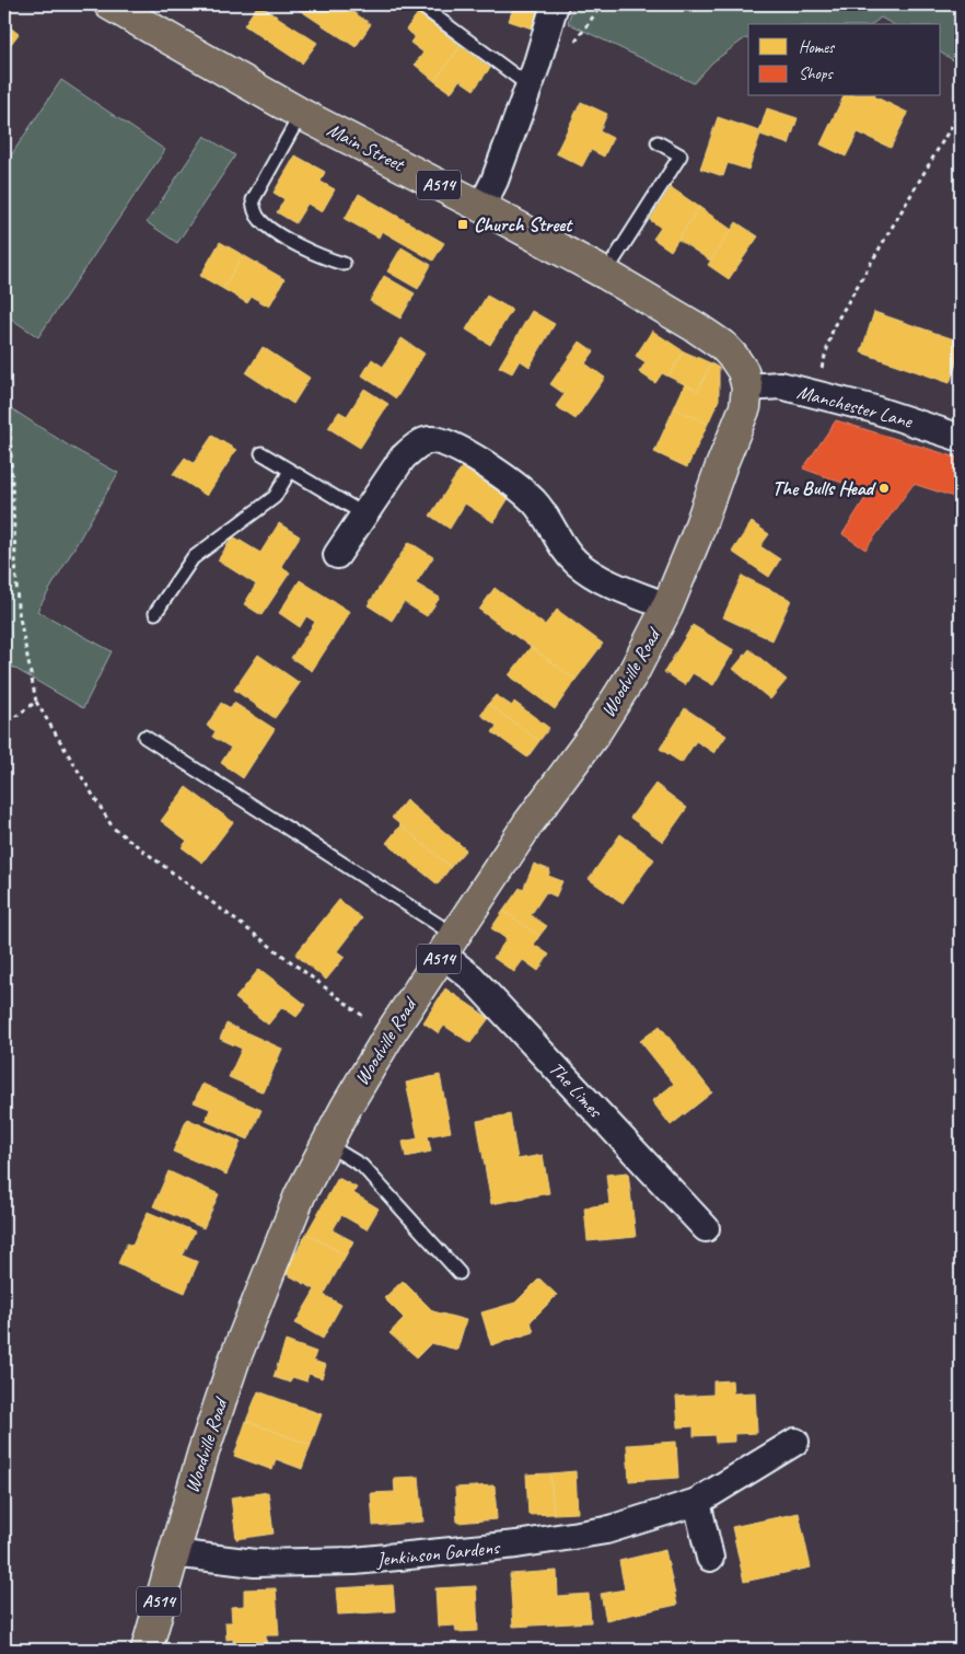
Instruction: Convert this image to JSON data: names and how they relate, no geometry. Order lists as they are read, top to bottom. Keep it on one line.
{"streets":{"main road":["Main Street","A514","Woodville Road"],"street":["Manchester Lane","The Limes","Jenkinson Gardens"]},"crossings":[["Main Street","Manchester Lane"],["Main Street","Woodville Road"],["Manchester Lane","Woodville Road"],["Woodville Road","The Limes"],["Woodville Road","Jenkinson Gardens"]],"places":{"transit":["Church Street"],"other":["The Bulls Head"]},"legend":["Homes","Shops"]}
